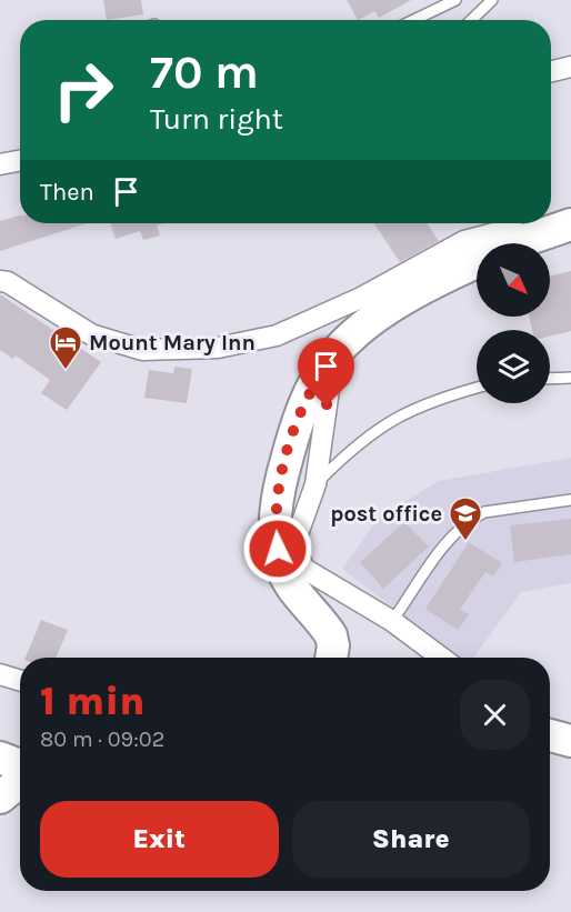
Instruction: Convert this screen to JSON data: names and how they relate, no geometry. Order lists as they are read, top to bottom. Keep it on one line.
{"places":{"hotel":["Mount Mary Inn"],"school or university":["post office"]},"north":"bottom right","page":{"turn":["70 m","Turn right"],"then":"Then","heading":["1 min","80 m · 09:02"],"buttons":["Exit","Share"]}}
